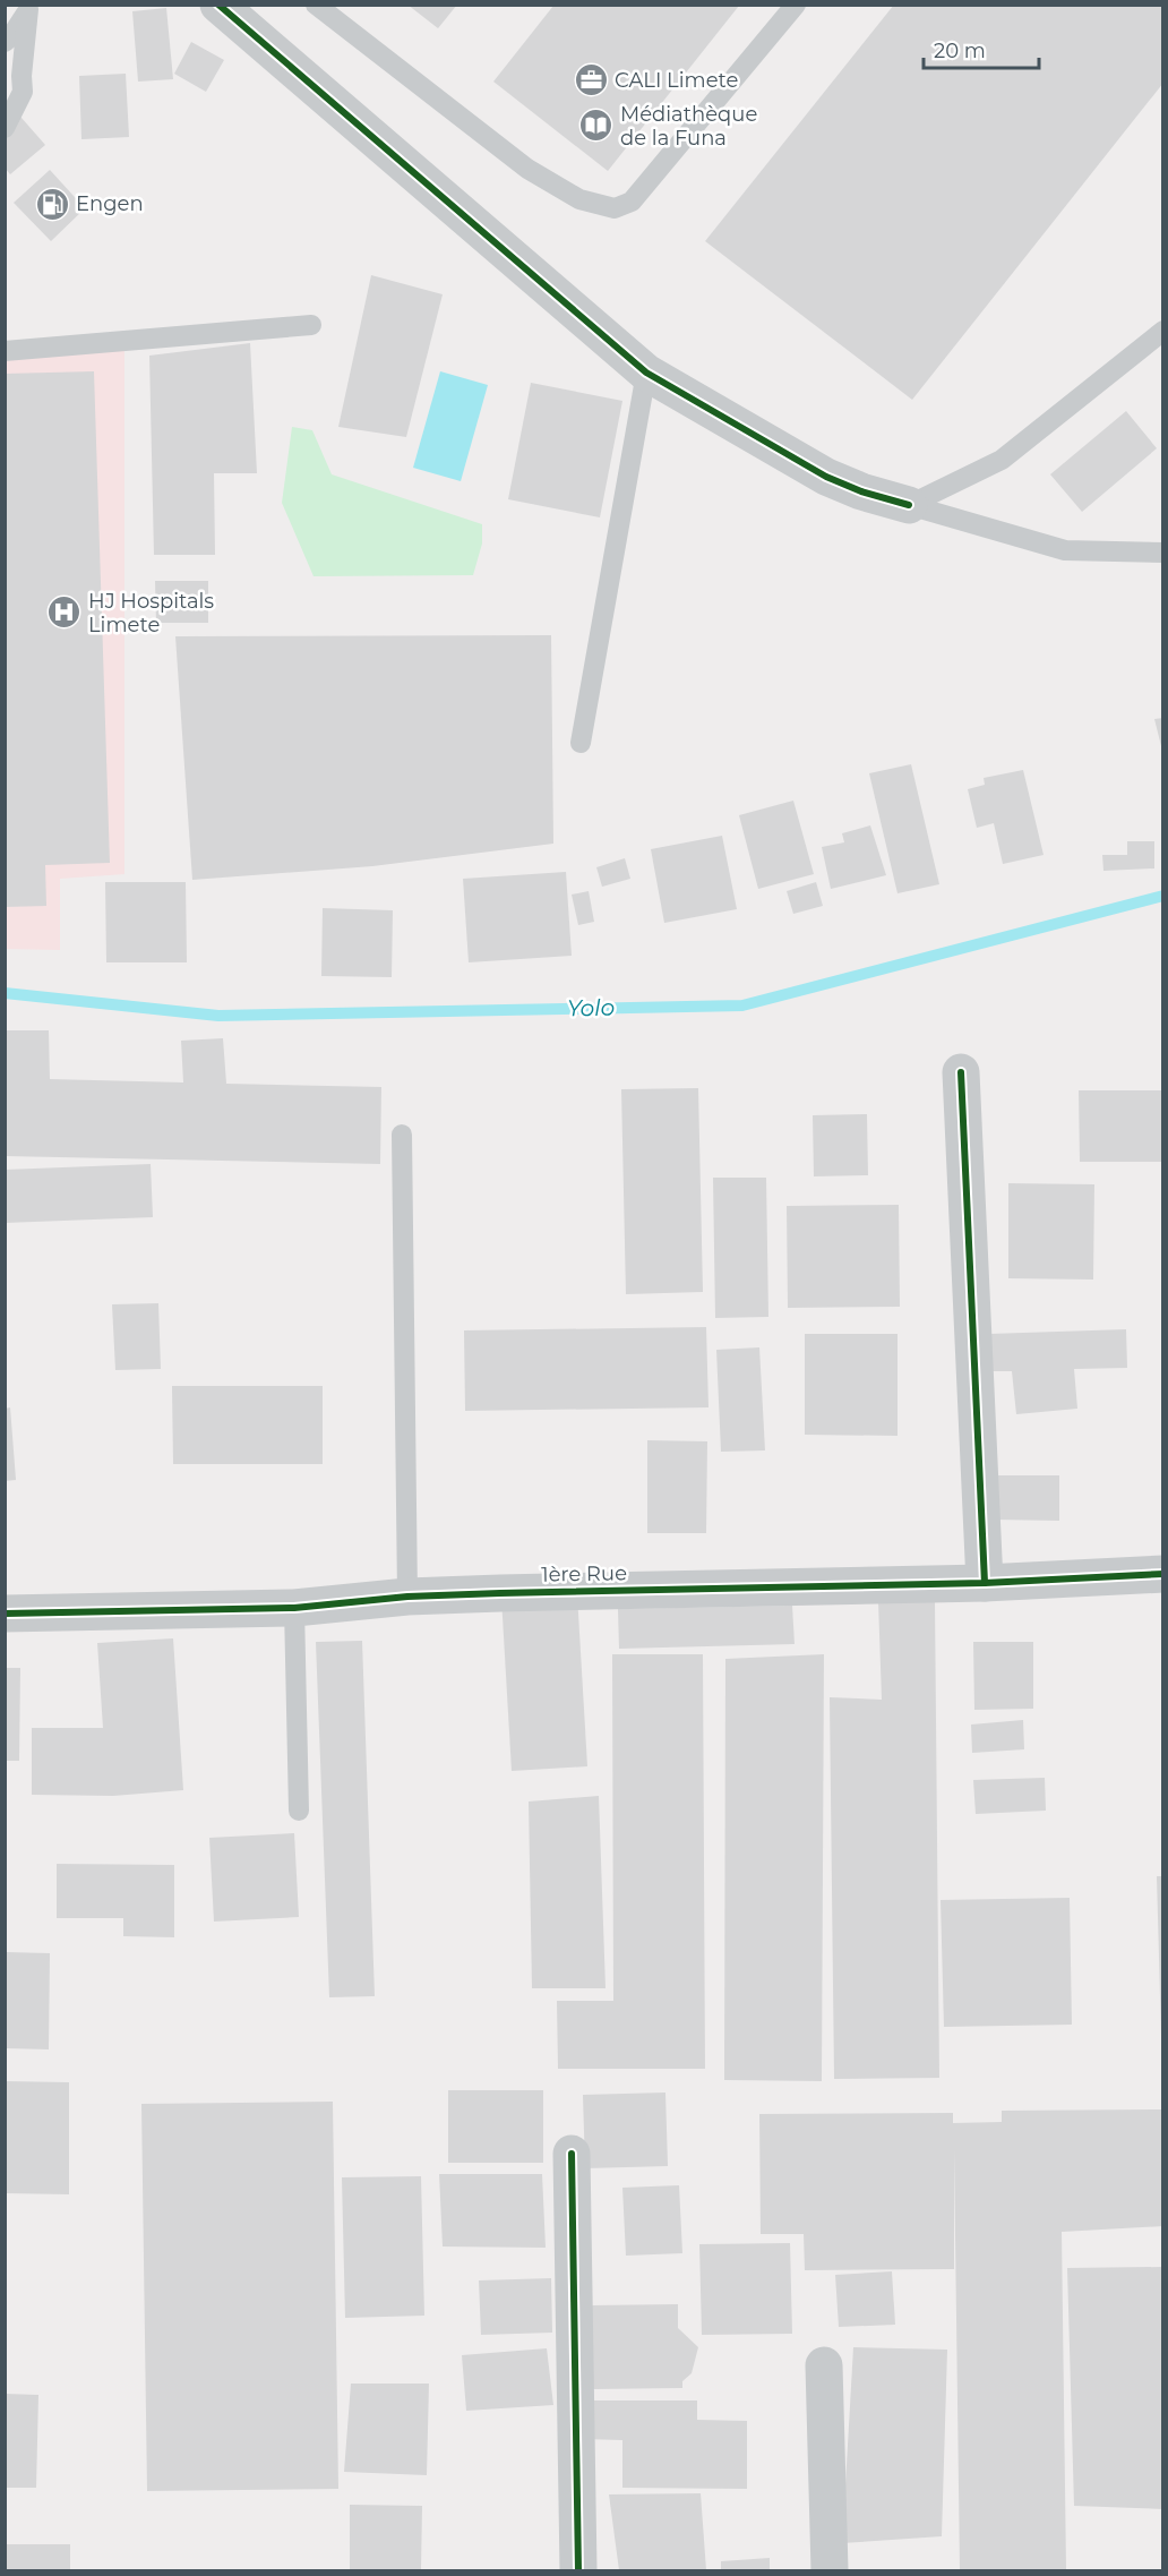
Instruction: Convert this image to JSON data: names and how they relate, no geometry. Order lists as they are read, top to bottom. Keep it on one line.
{"streets":{"street":["1ère Rue"]},"water":["Yolo"],"places":{"office":["CALI Limete"],"library":["Médiathèque de la Funa"],"fuel station":["Engen"],"hospital":["HJ Hospitals Limete"]},"scale_bar":"20 m"}
